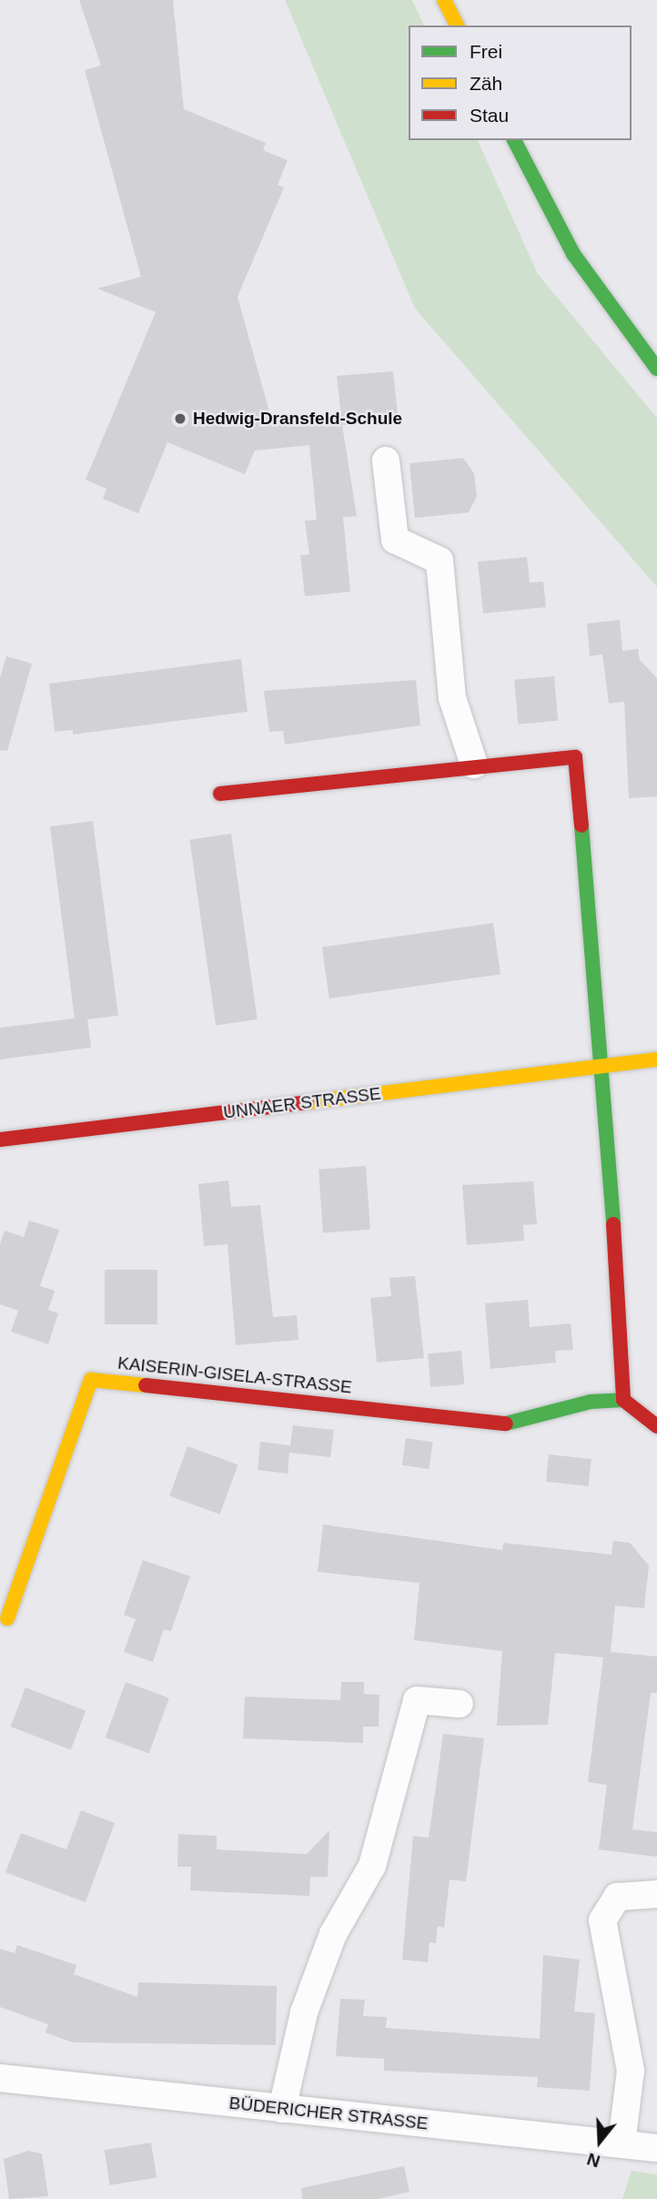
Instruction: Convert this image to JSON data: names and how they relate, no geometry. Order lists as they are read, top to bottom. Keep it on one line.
{"streets":{"street":["UNNAER STRASSE","KAISERIN-GISELA-STRASSE","BÜDERICHER STRASSE"]},"places":["Hedwig-Dransfeld-Schule"],"legend":["Frei","Zäh","Stau"],"north":"bottom"}
